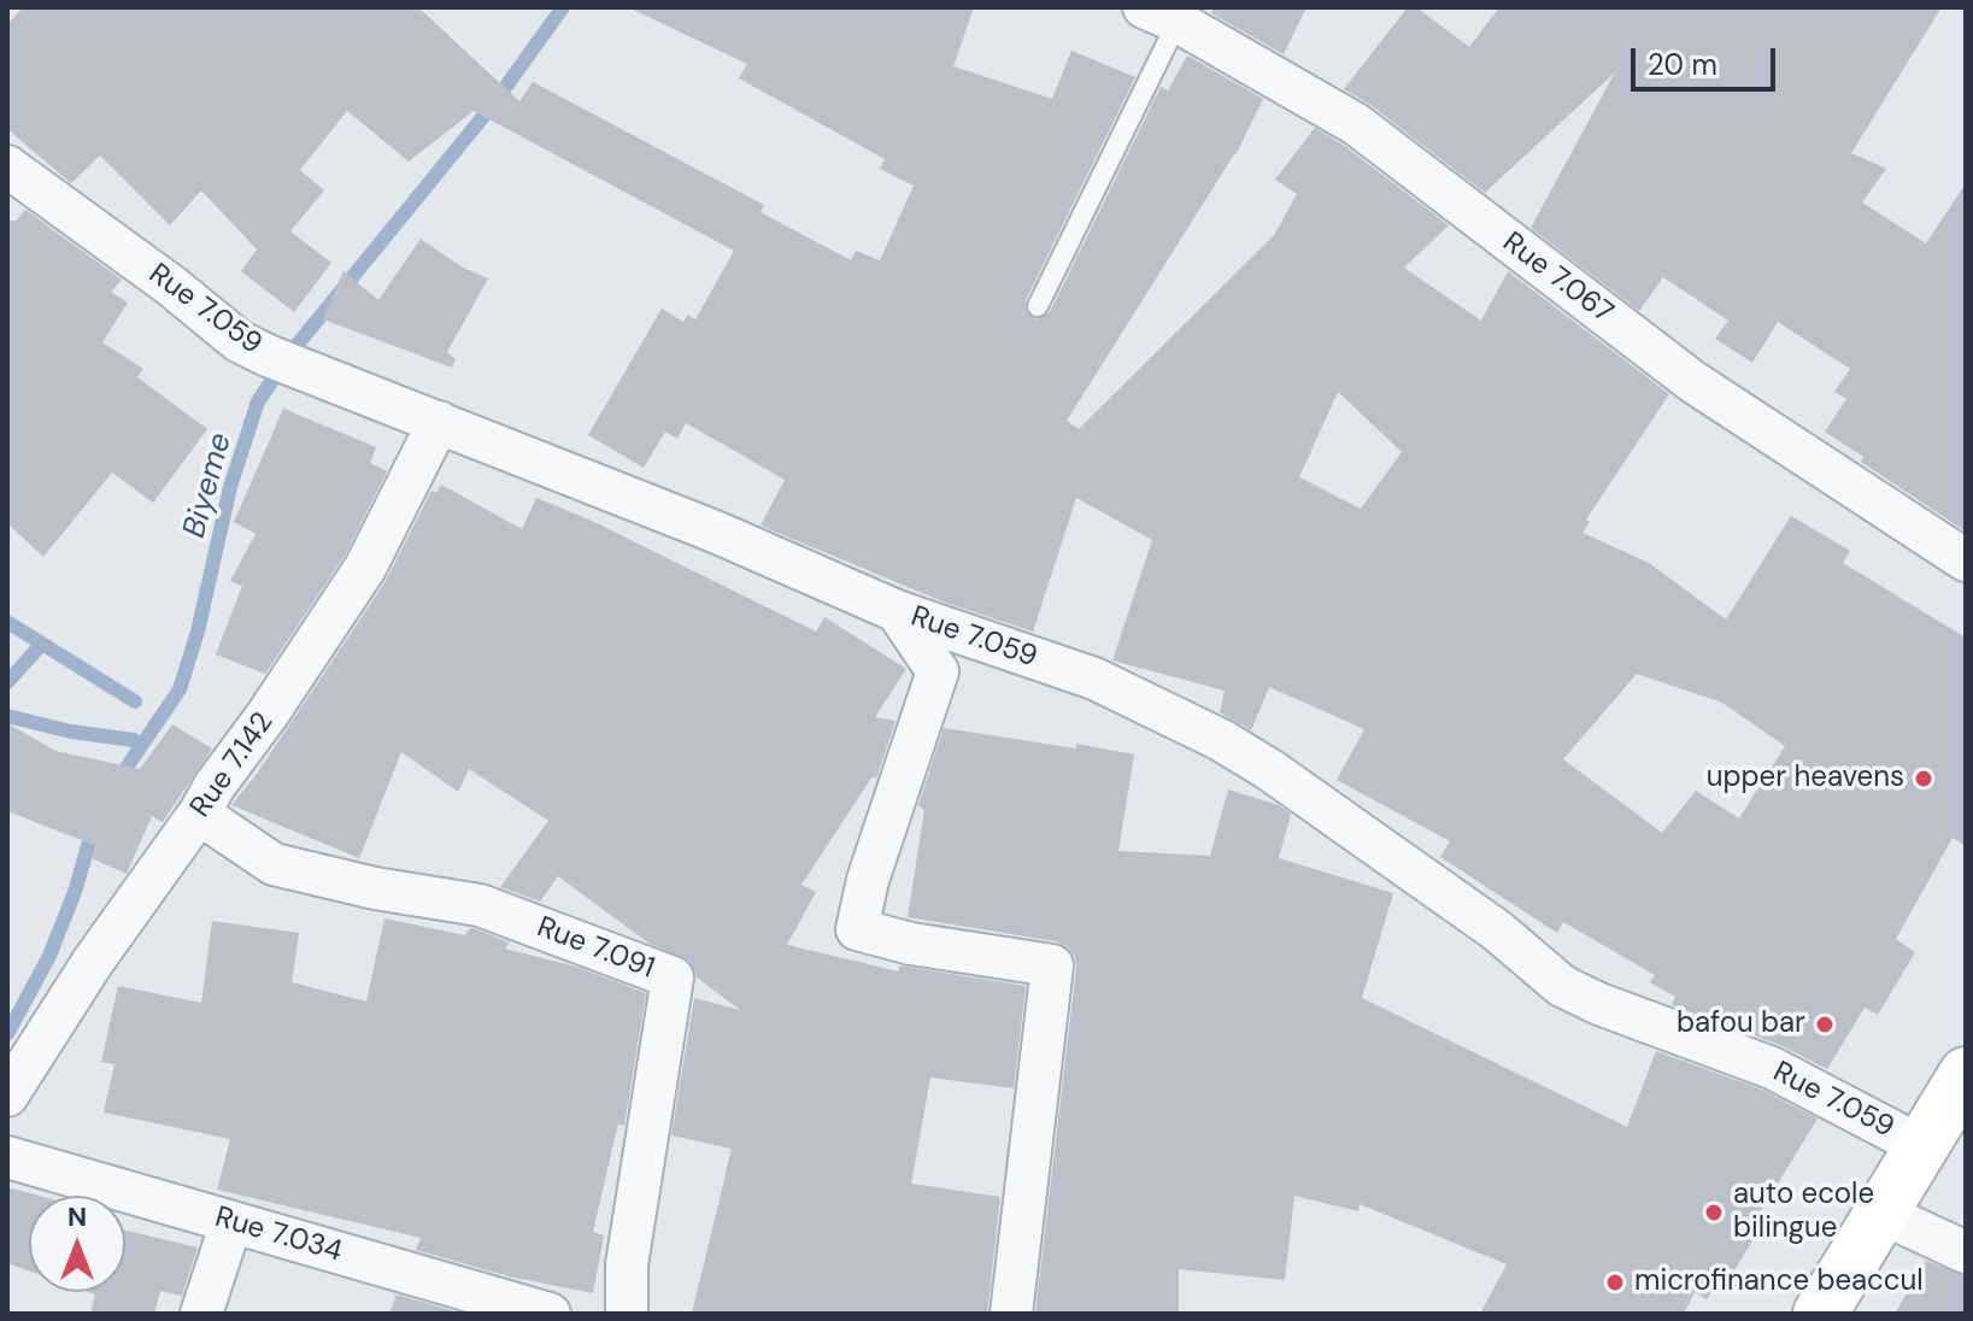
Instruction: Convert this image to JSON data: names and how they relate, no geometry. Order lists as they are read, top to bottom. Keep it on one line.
{"streets":{"street":["Rue 7.067","Rue 7.059","Rue 7.142","Rue 7.091","Rue 7.034"]},"crossings":[["Rue 7.059","Rue 7.142"],["Rue 7.142","Rue 7.091"]],"water":["Biyeme"],"places":["upper heavens","bafou bar","auto ecole bilingue","microfinance beaccul"],"scale_bar":"20 m","north":"top"}
